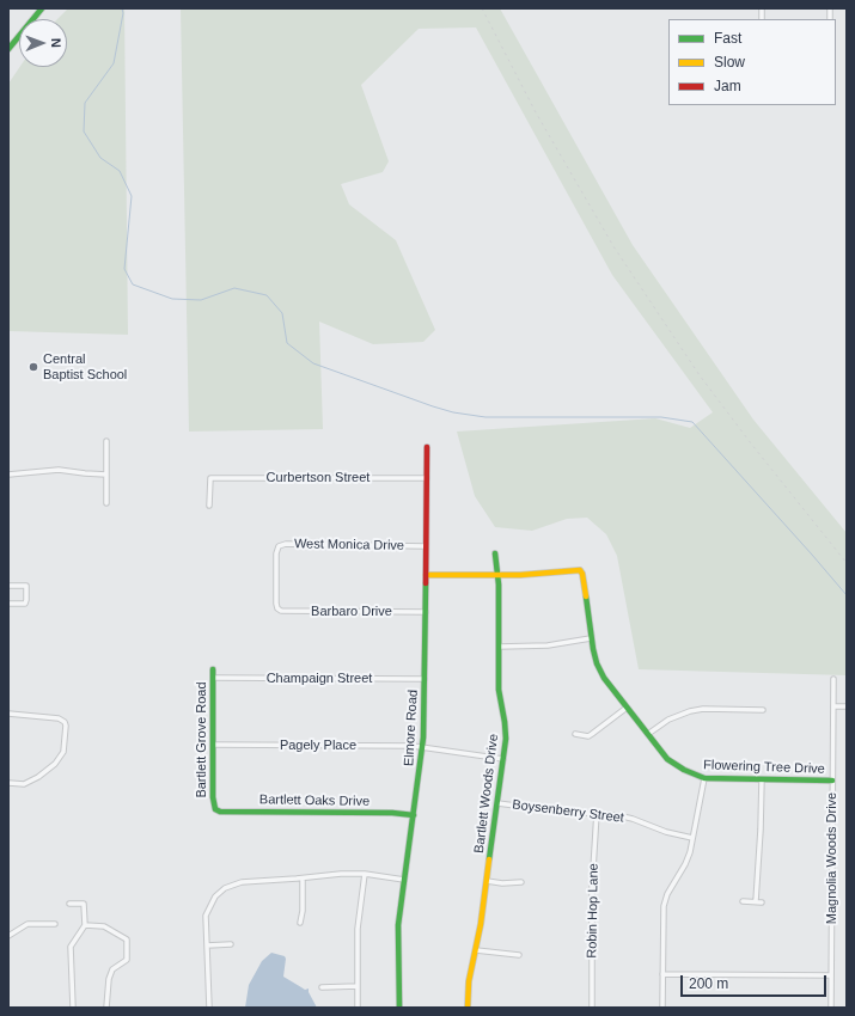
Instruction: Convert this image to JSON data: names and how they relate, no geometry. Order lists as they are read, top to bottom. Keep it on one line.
{"streets":{"street":["Curbertson Street","West Monica Drive","Barbaro Drive","Champaign Street","Elmore Road","Bartlett Grove Road","Pagely Place","Flowering Tree Drive","Bartlett Woods Drive","Bartlett Oaks Drive","Boysenberry Street","Magnolia Woods Drive","Robin Hop Lane"]},"crossings":[["Curbertson Street","Elmore Road"],["West Monica Drive","Barbaro Drive"],["West Monica Drive","Elmore Road"],["Barbaro Drive","Elmore Road"],["Champaign Street","Elmore Road"],["Champaign Street","Bartlett Grove Road"],["Elmore Road","Pagely Place"],["Elmore Road","Flowering Tree Drive"],["Elmore Road","Bartlett Oaks Drive"],["Bartlett Grove Road","Pagely Place"],["Bartlett Grove Road","Bartlett Oaks Drive"],["Pagely Place","Bartlett Woods Drive"],["Flowering Tree Drive","Bartlett Woods Drive"],["Flowering Tree Drive","Magnolia Woods Drive"],["Bartlett Woods Drive","Boysenberry Street"],["Boysenberry Street","Robin Hop Lane"]],"places":["Central Baptist School"],"legend":["Fast","Slow","Jam"],"scale_bar":"200 m","north":"right"}
